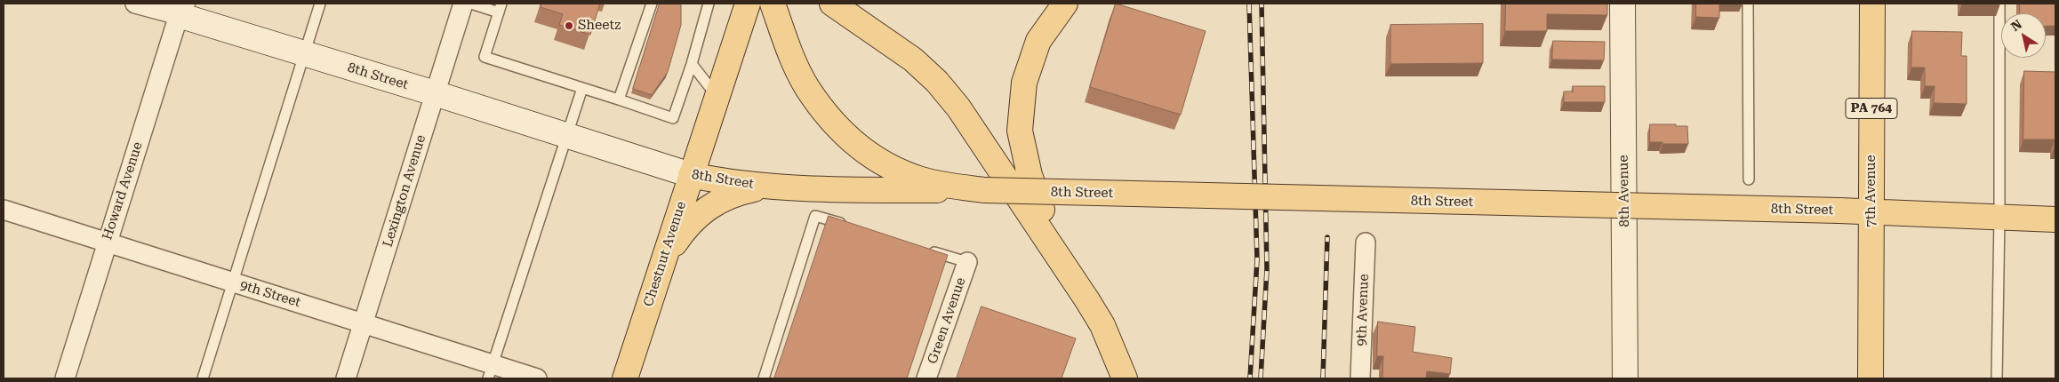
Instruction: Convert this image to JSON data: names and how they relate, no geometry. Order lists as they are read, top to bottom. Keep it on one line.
{"streets":{"main road":["8th Street","PA 764","8th Avenue","7th Avenue","Chestnut Avenue"],"street":["Howard Avenue","Lexington Avenue","9th Street","9th Avenue","Green Avenue"]},"crossings":[["8th Street","Howard Avenue"],["8th Street","Lexington Avenue"],["8th Street","7th Avenue"],["8th Street","Chestnut Avenue"],["Howard Avenue","9th Street"],["Lexington Avenue","9th Street"]],"places":["Sheetz"],"north":"top left"}
